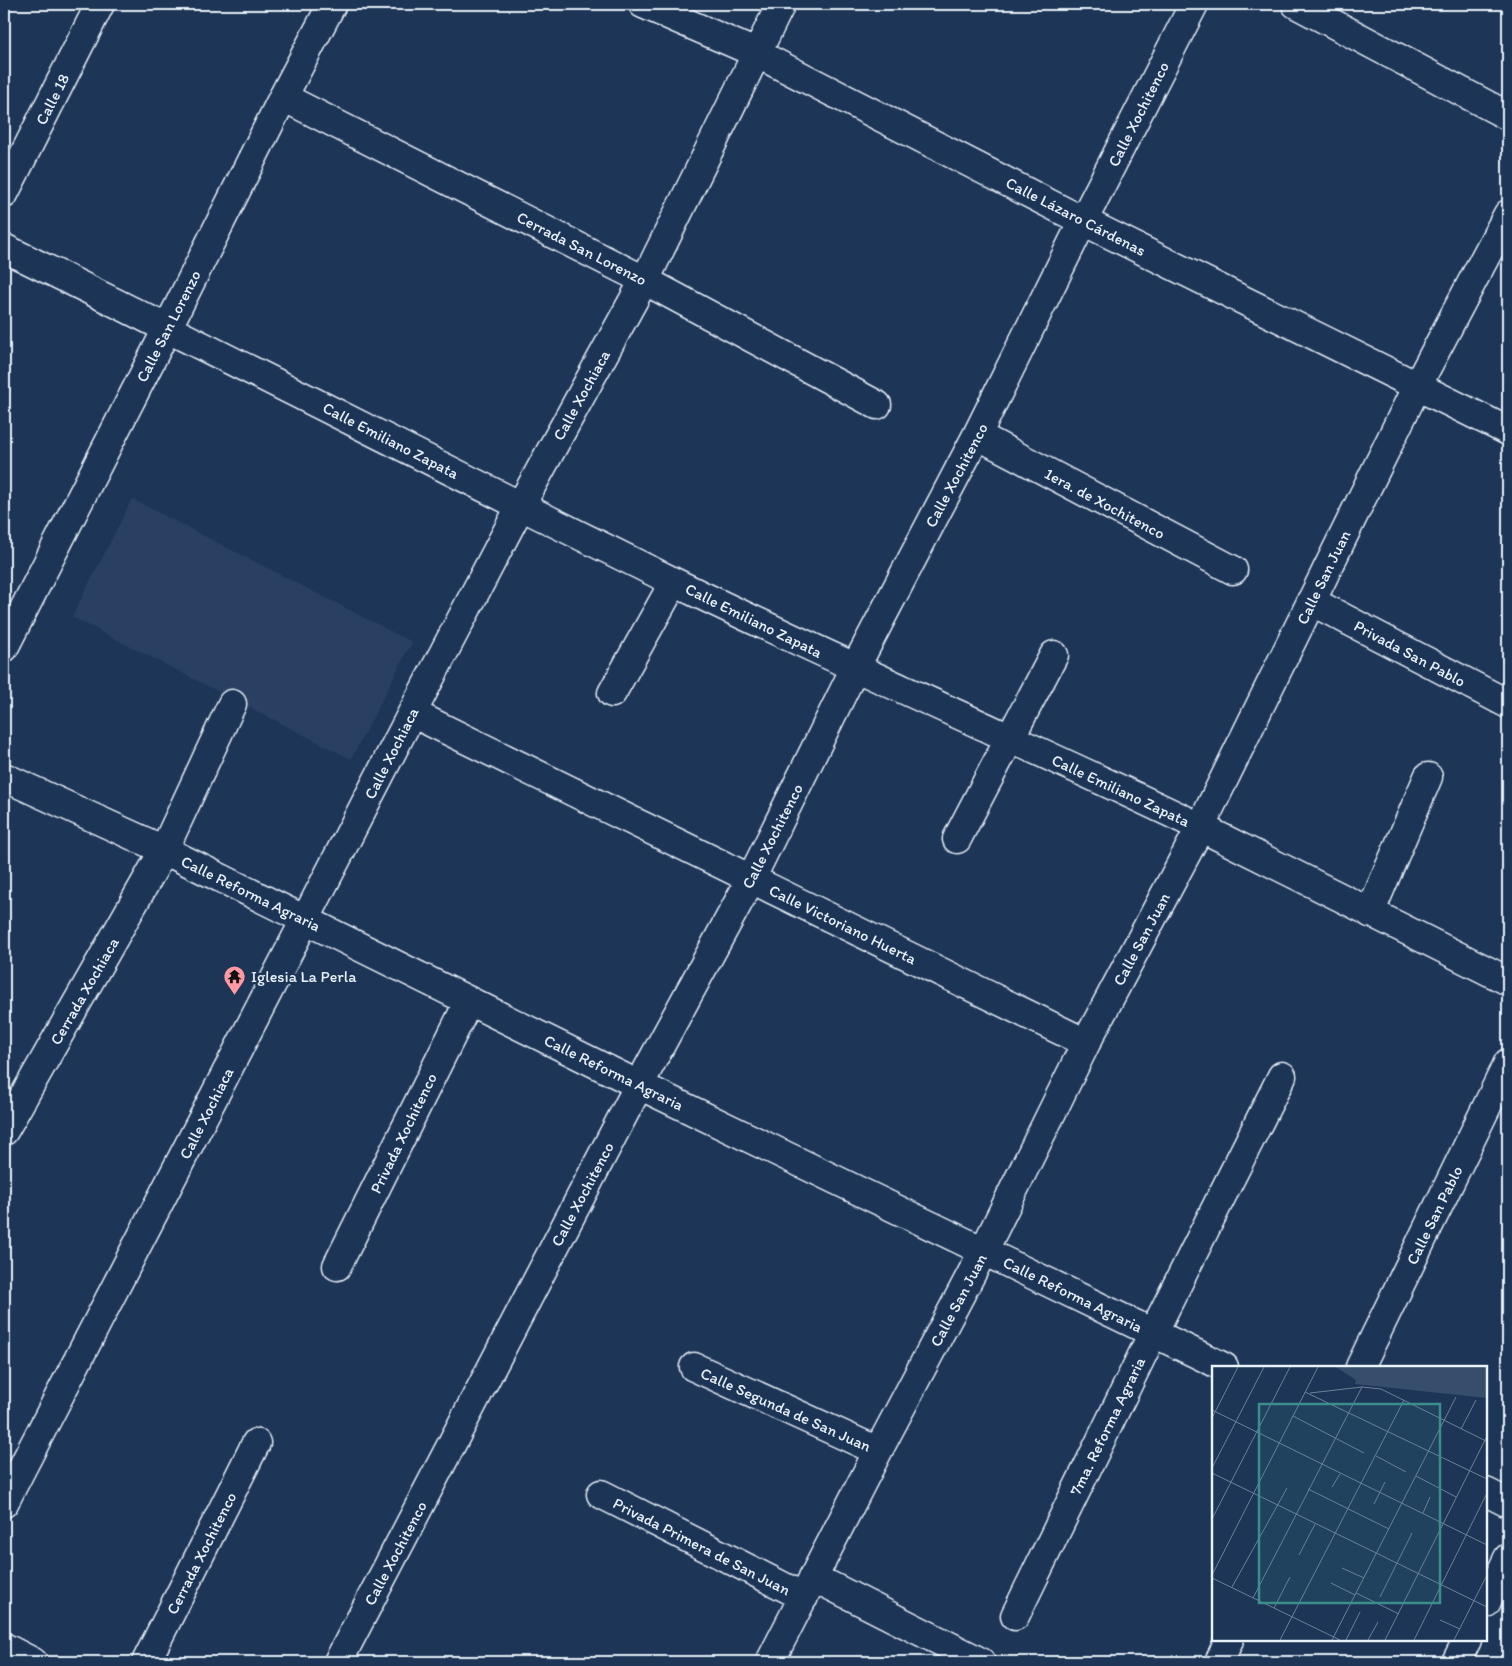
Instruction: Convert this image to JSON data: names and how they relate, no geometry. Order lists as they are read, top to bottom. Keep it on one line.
{"streets":{"street":["Calle 18","Calle Xochitenco","Calle Lázaro Cárdenas","Cerrada San Lorenzo","Calle San Lorenzo","Calle Xochiaca","Calle Emiliano Zapata","1era. de Xochitenco","Calle San Juan","Privada San Pablo","Calle Reforma Agraria","Calle Victoriano Huerta","Cerrada Xochiaca","Privada Xochitenco","Calle San Pablo","Calle Segunda de San Juan","7ma. Reforma Agraria","Privada Primera de San Juan","Cerrada Xochitenco"]},"crossings":[["Calle Xochitenco","Calle Lázaro Cárdenas"],["Calle Xochitenco","Calle Emiliano Zapata"],["Calle Xochitenco","1era. de Xochitenco"],["Calle Xochitenco","Calle Reforma Agraria"],["Calle Xochitenco","Calle Victoriano Huerta"],["Calle Lázaro Cárdenas","Calle Xochiaca"],["Calle Lázaro Cárdenas","Calle San Juan"],["Cerrada San Lorenzo","Calle San Lorenzo"],["Cerrada San Lorenzo","Calle Xochiaca"],["Calle San Lorenzo","Calle Emiliano Zapata"],["Calle Xochiaca","Calle Emiliano Zapata"],["Calle Xochiaca","Calle Reforma Agraria"],["Calle Xochiaca","Calle Victoriano Huerta"],["Calle Emiliano Zapata","Calle San Juan"],["Calle San Juan","Privada San Pablo"],["Calle San Juan","Calle Reforma Agraria"],["Calle San Juan","Calle Victoriano Huerta"],["Calle San Juan","Calle Segunda de San Juan"],["Calle San Juan","Privada Primera de San Juan"],["Calle Reforma Agraria","Cerrada Xochiaca"],["Calle Reforma Agraria","Privada Xochitenco"],["Calle Reforma Agraria","7ma. Reforma Agraria"]],"places":{"temple":["Iglesia La Perla"]}}
